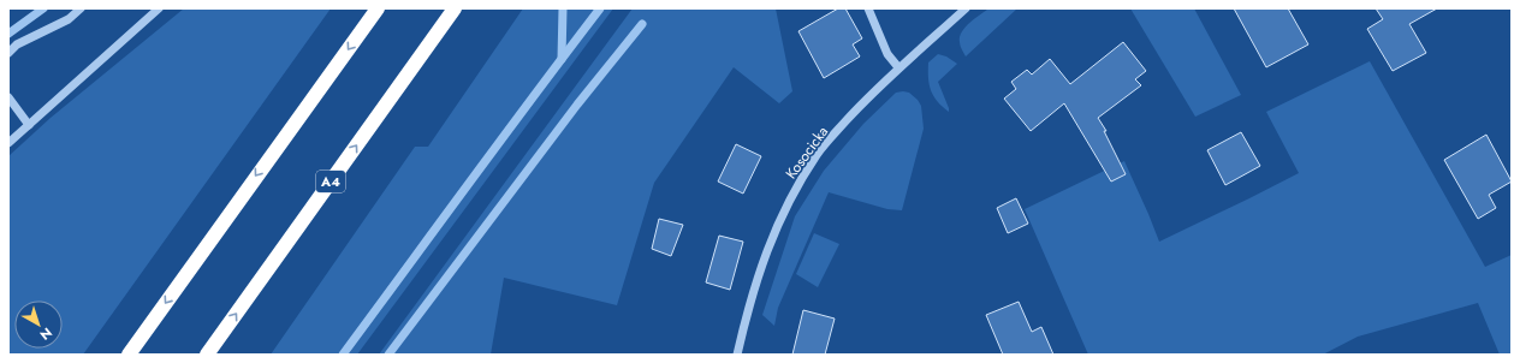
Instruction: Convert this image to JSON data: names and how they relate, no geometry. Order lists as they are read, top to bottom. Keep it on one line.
{"streets":{"highway":["A4"],"street":["Kosocicka"]},"north":"bottom right"}
